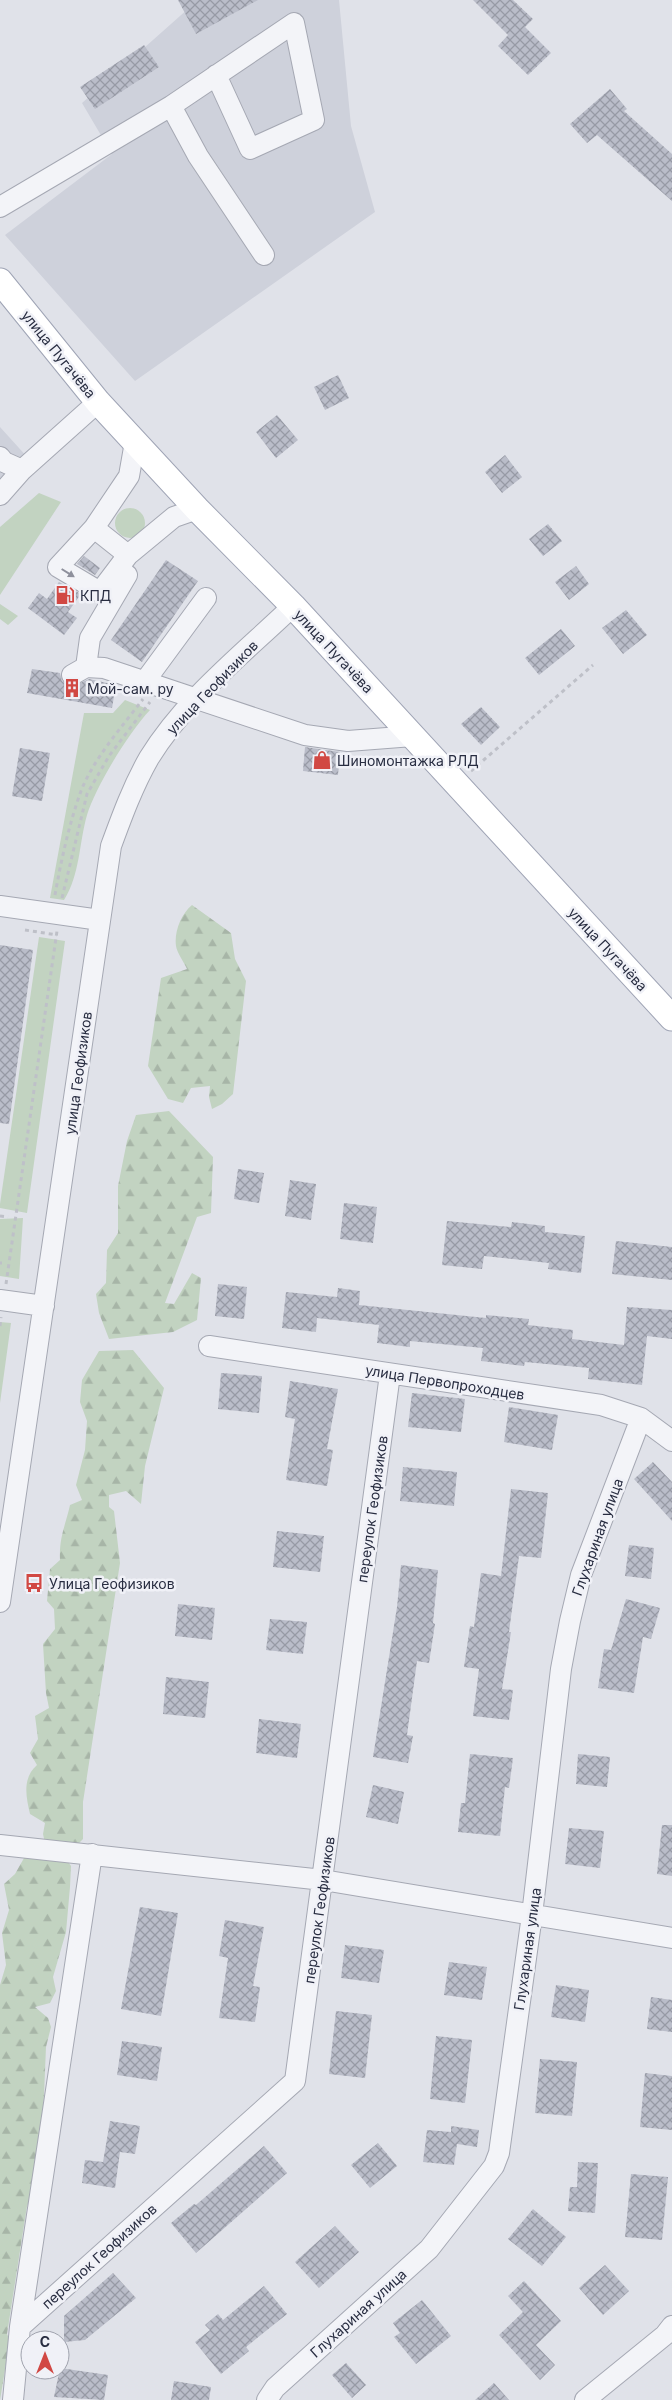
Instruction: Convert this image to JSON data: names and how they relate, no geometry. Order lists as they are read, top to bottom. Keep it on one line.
{"streets":{"main road":["улица Пугачёва"],"street":["улица Геофизиков","улица Первопроходцев","переулок Геофизиков","Глухариная улица"]},"crossings":[["улица Пугачёва","улица Геофизиков"],["улица Первопроходцев","переулок Геофизиков"],["улица Первопроходцев","Глухариная улица"]],"places":{"fuel station":["КПД"],"building":["Мой-сам. ру"],"shop":["Шиномонтажка РЛД"],"bus stop":["Улица Геофизиков"]},"north":"top"}
